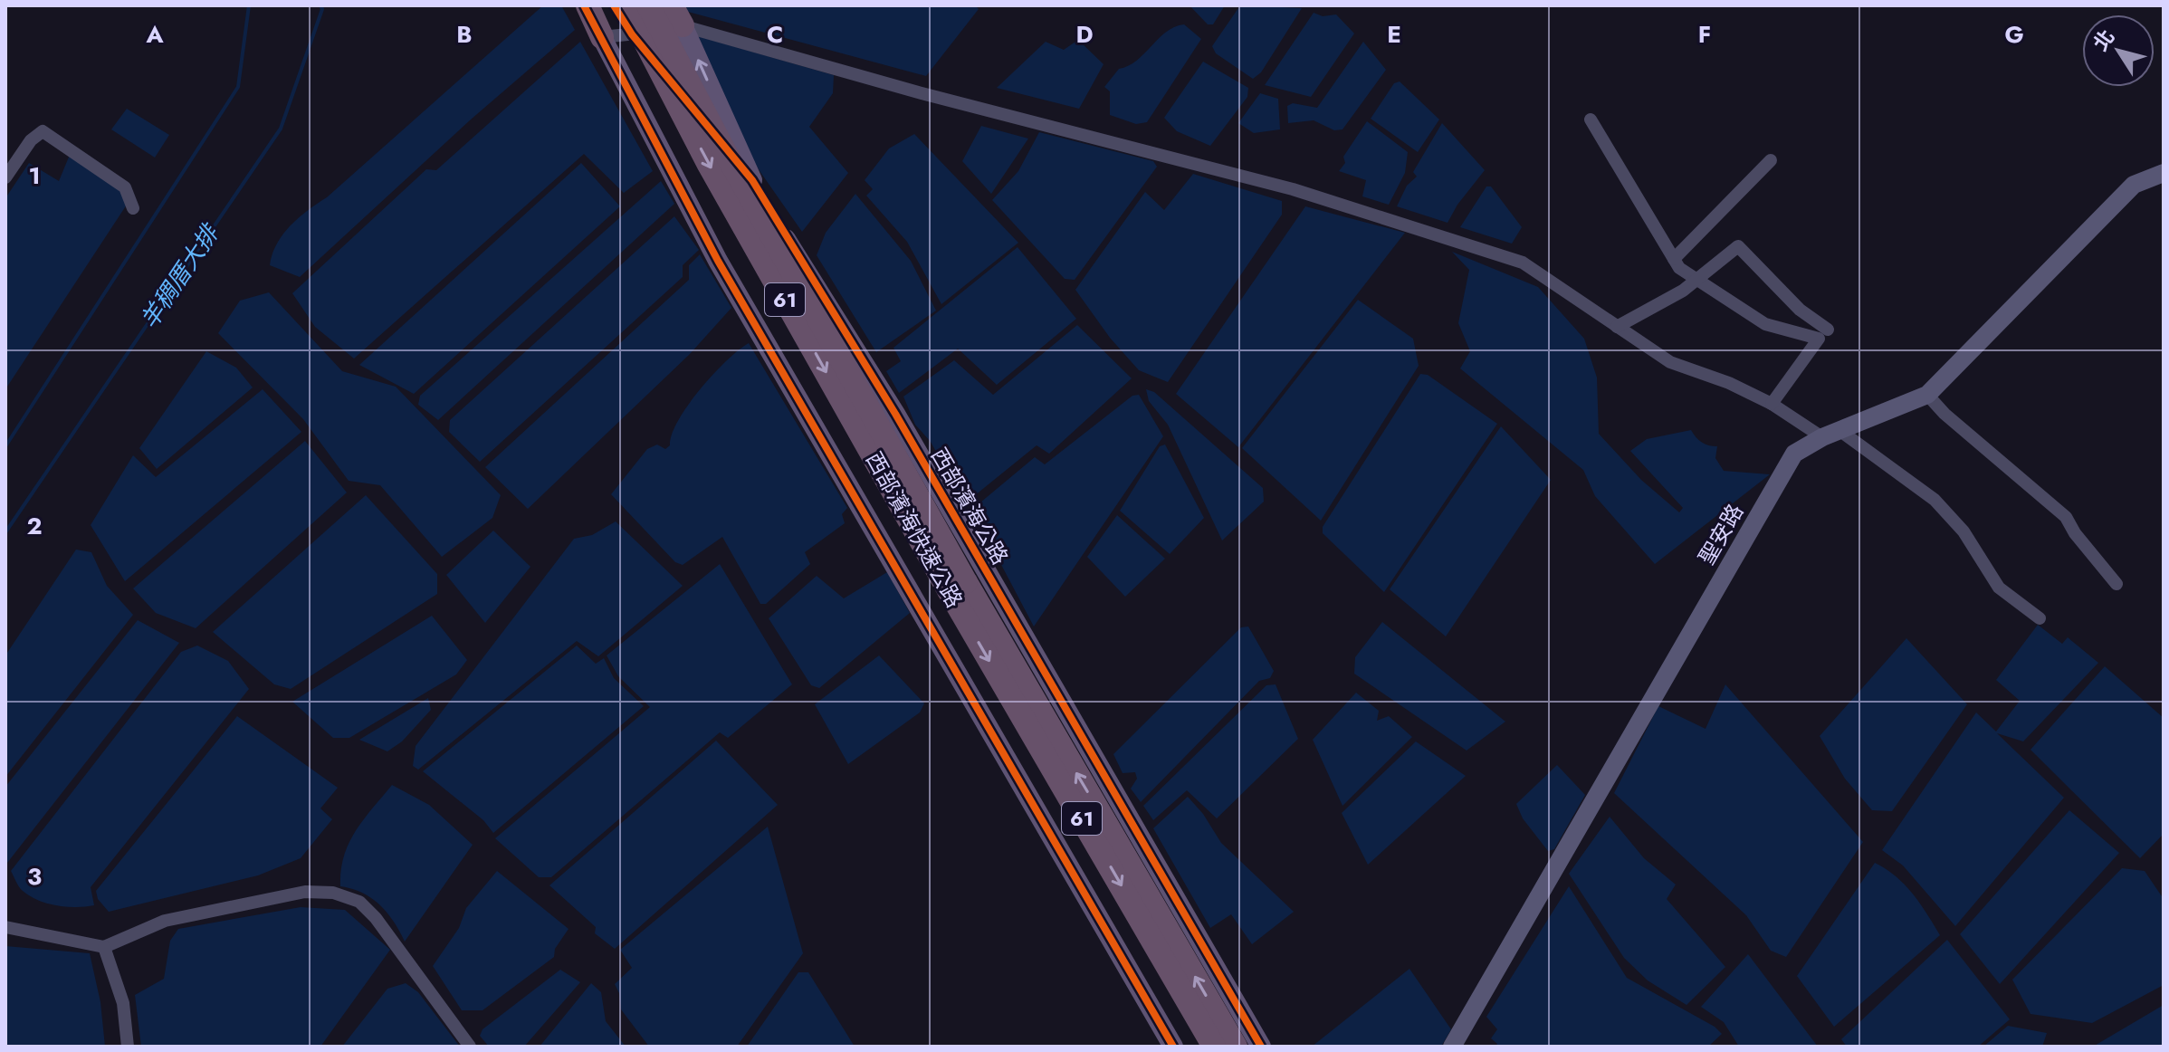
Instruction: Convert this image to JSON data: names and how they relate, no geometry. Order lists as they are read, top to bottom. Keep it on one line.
{"streets":{"highway":["61","西部濱海快速公路"],"main road":["西部濱海公路"],"street":["聖安路"]},"water":["羊稠厝大排"],"north":"top left","grid":{"columns":["A","B","C","D","E","F","G"],"rows":["1","2","3"]}}
